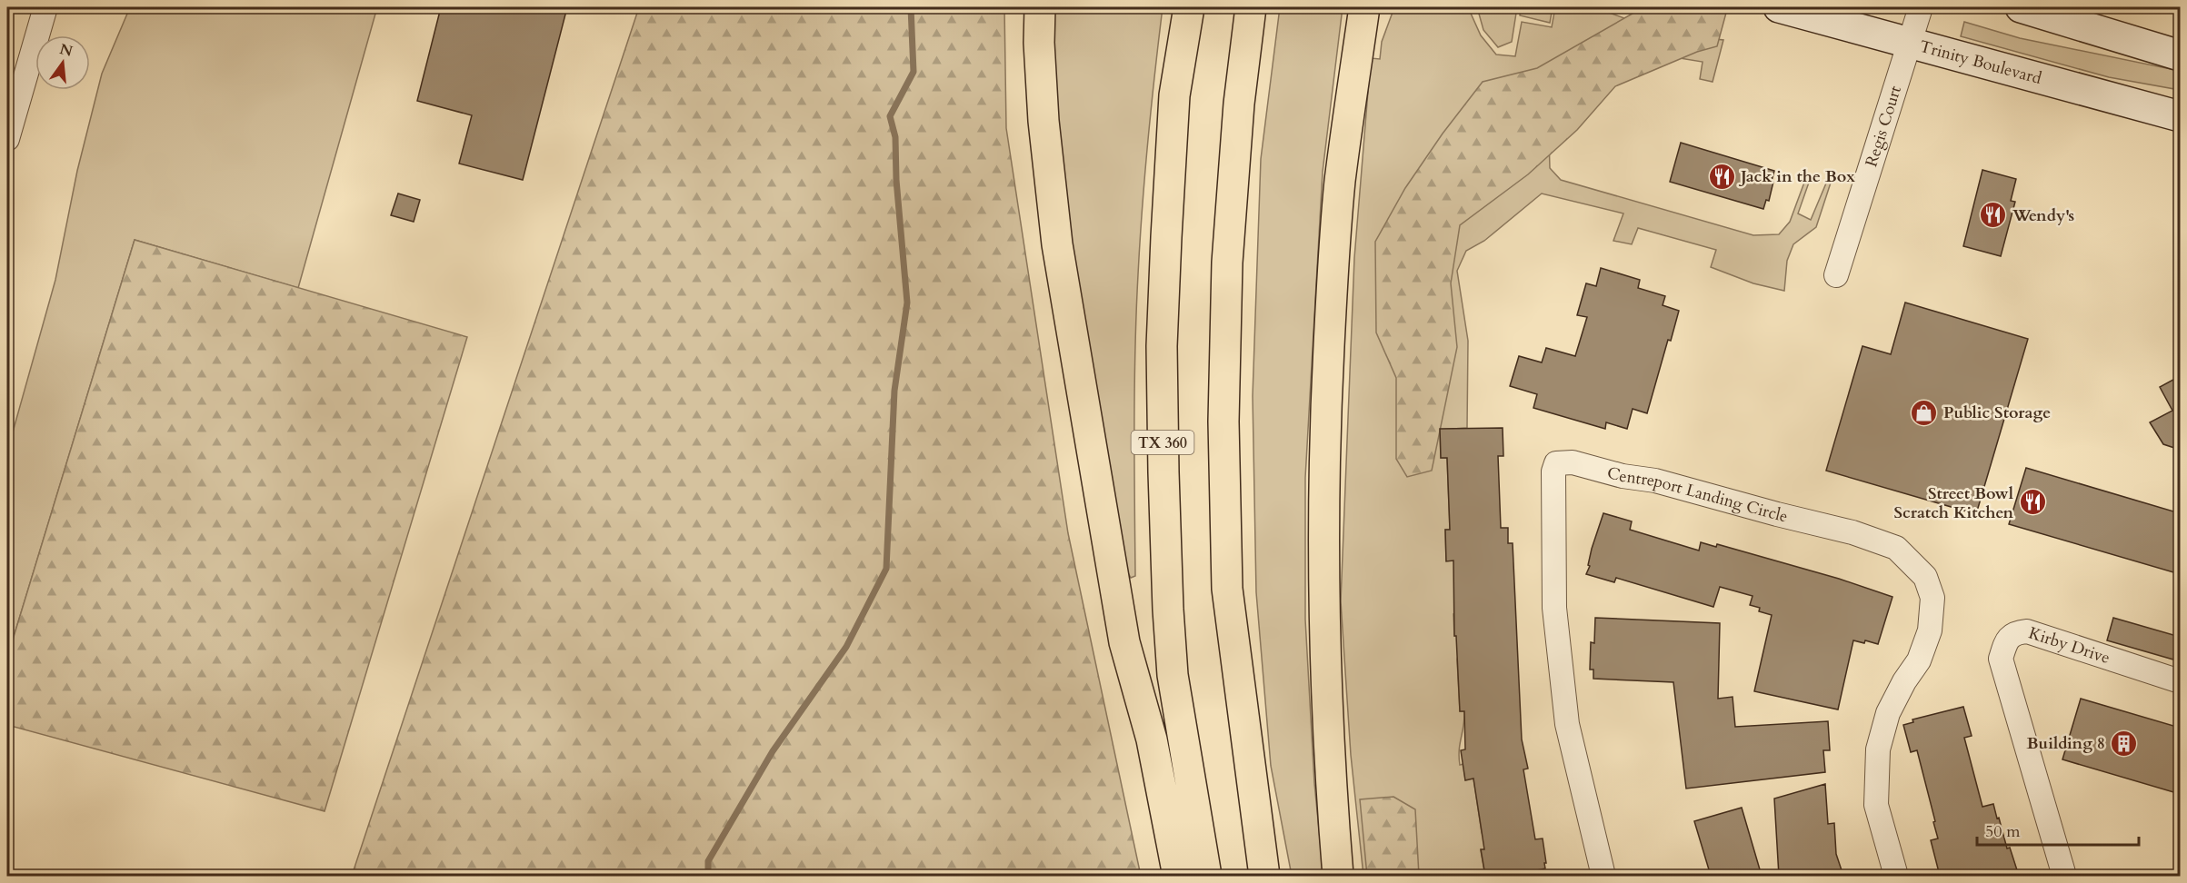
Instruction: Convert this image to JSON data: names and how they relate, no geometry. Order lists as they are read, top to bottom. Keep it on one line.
{"streets":{"highway":["TX 360"],"main road":["Trinity Boulevard"],"street":["Regis Court","Centreport Landing Circle","Kirby Drive"]},"crossings":[["Trinity Boulevard","Regis Court"]],"places":{"restaurant":["Jack in the Box","Wendy's","Street Bowl Scratch Kitchen"],"shop":["Public Storage"],"building":["Building 8"]},"scale_bar":"50 m","north":"top"}
